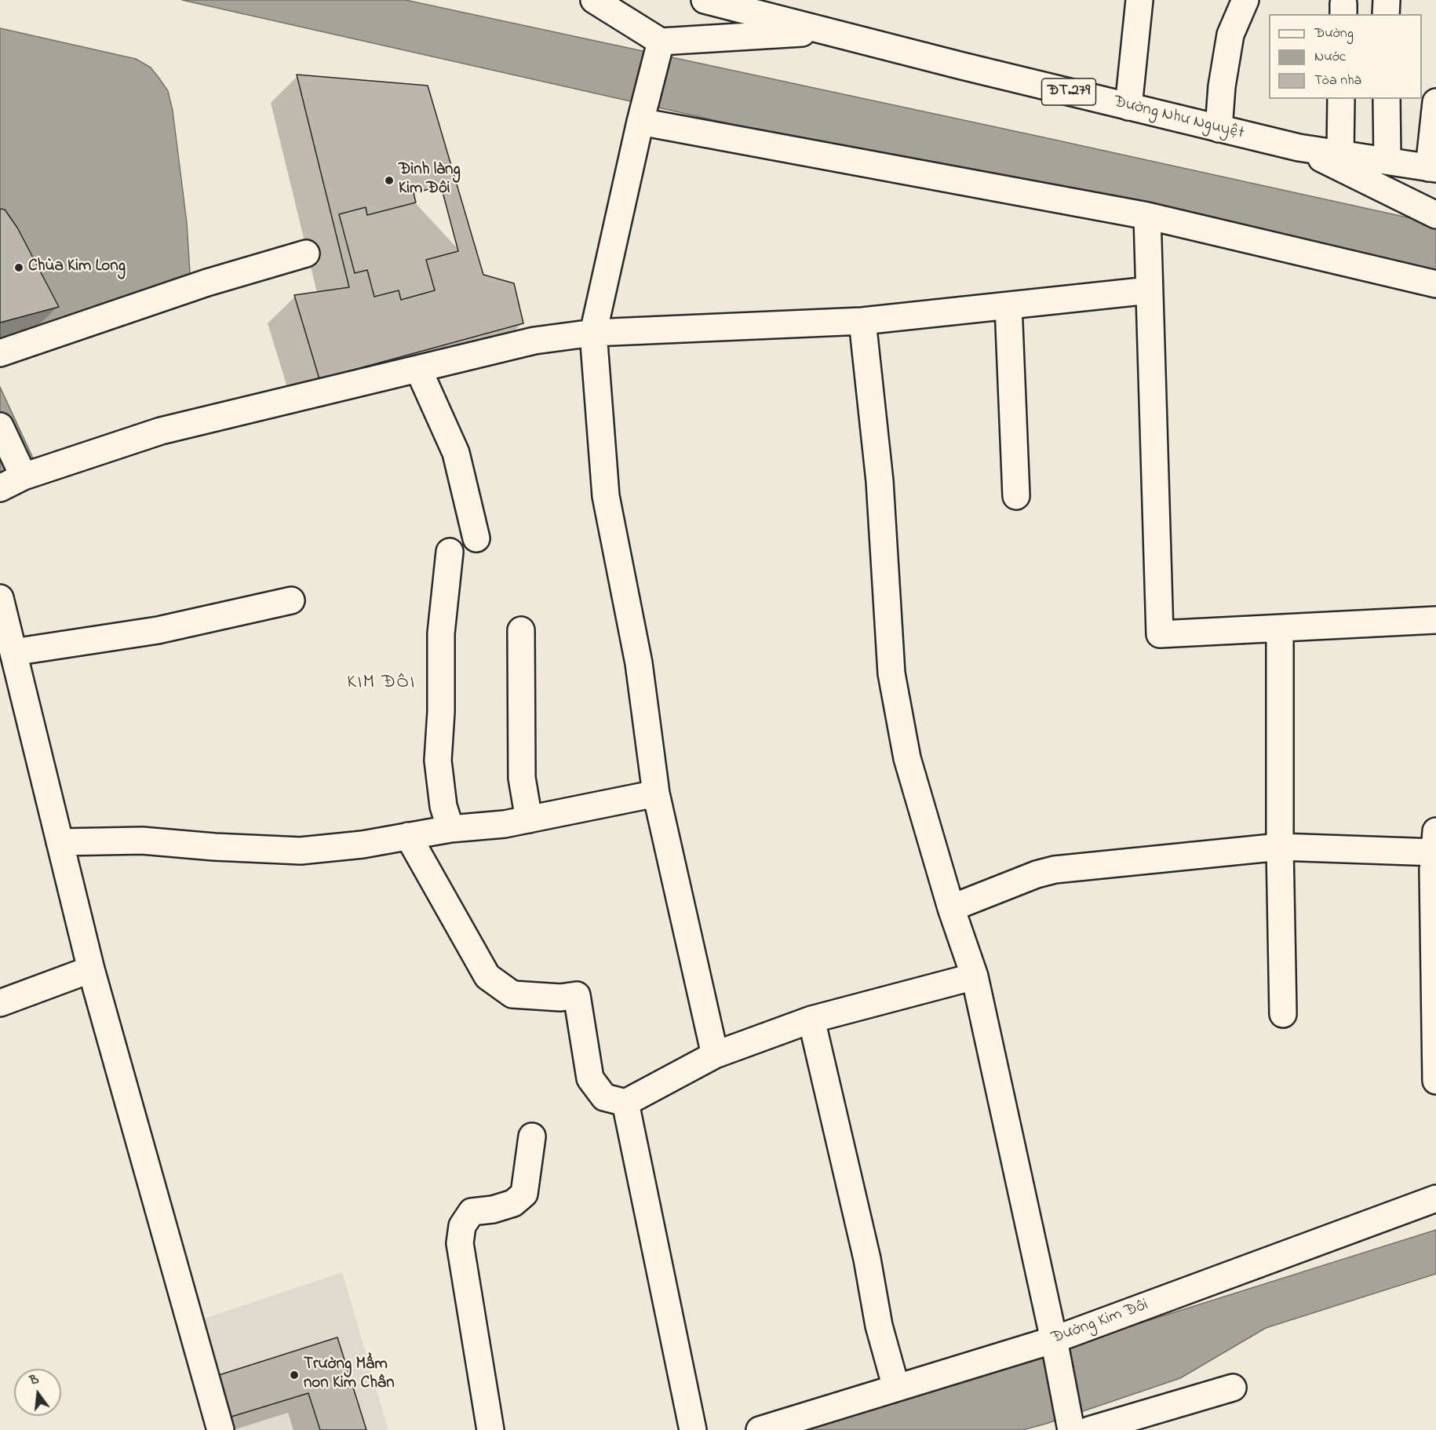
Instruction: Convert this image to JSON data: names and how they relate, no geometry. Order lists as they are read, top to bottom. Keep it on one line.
{"streets":{"street":["ĐT.279","Đường Như Nguyệt","Đường Kim Đôi"]},"districts":["KIM ĐÔI"],"places":["Đình làng Kim Đôi","Chùa Kim Long","Trường Mầm non Kim Chân"],"legend":["Đường","Nước","Tòa nhà"],"north":"top"}
